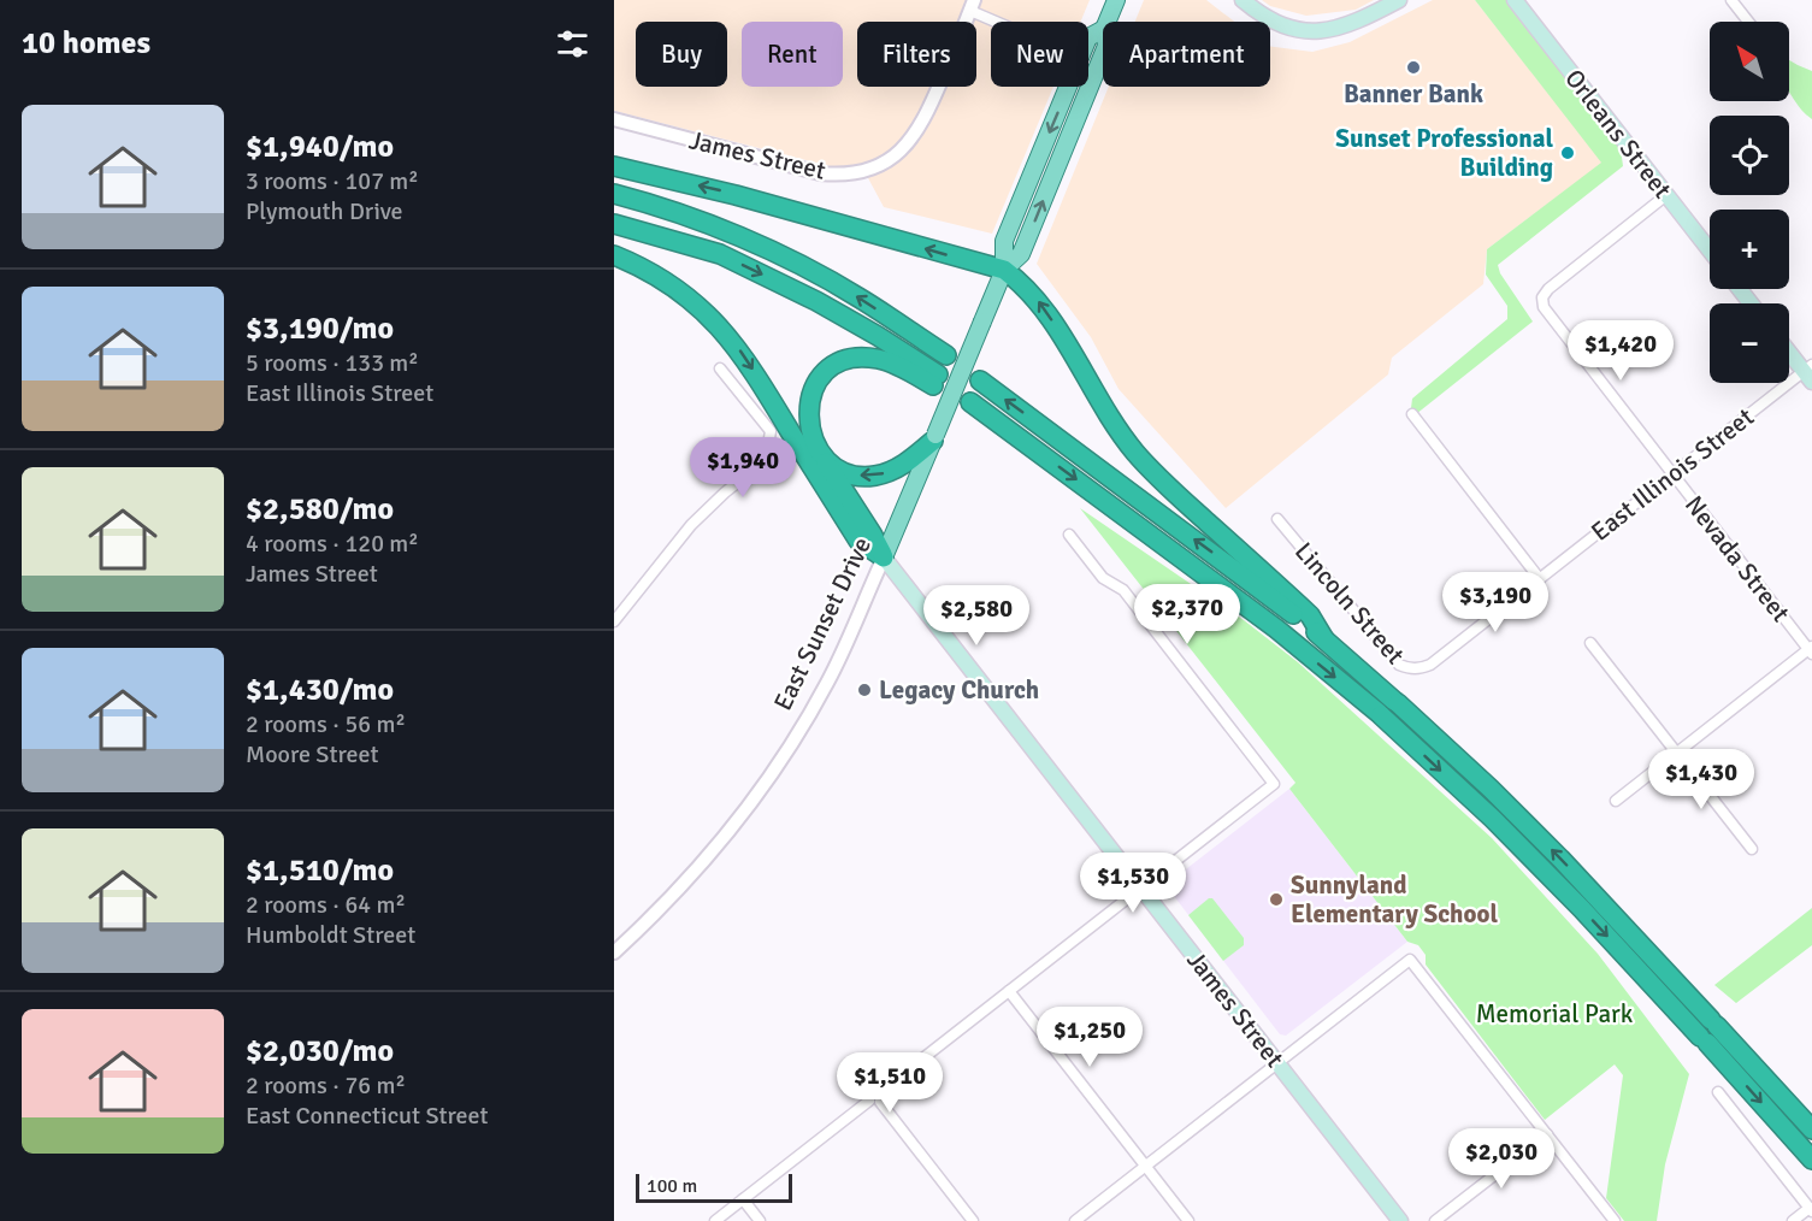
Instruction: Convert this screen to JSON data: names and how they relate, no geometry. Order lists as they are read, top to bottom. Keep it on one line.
{"streets":{"main road":["Orleans Street","James Street","East Sunset Drive"],"street":["East Illinois Street","Nevada Street","Lincoln Street"]},"crossings":[["Orleans Street","Nevada Street"],["James Street","East Sunset Drive"],["East Illinois Street","Nevada Street"],["East Illinois Street","Lincoln Street"]],"parks":["Memorial Park"],"places":["Banner Bank","Sunset Professional Building","Legacy Church","Sunnyland Elementary School"],"scale_bar":"100 m","north":"top left","page":{"heading":"10 homes","map_buttons":["+","−"],"chip":["Buy","Rent","Filters","New","Apartment"],"list":[{"name":"$1,940/mo","note":"3 rooms · 107 m² · Plymouth Drive"},{"name":"$3,190/mo","note":"5 rooms · 133 m² · East Illinois Street"},{"name":"$2,580/mo","note":"4 rooms · 120 m² · James Street"},{"name":"$1,430/mo","note":"2 rooms · 56 m² · Moore Street"},{"name":"$1,510/mo","note":"2 rooms · 64 m² · Humboldt Street"},{"name":"$2,030/mo","note":"2 rooms · 76 m² · East Connecticut Street"}],"price":["$1,420","$1,940","$3,190","$2,370","$2,580","$1,430","$1,530","$1,250","$1,510","$2,030"],"scale":"100 m"}}
